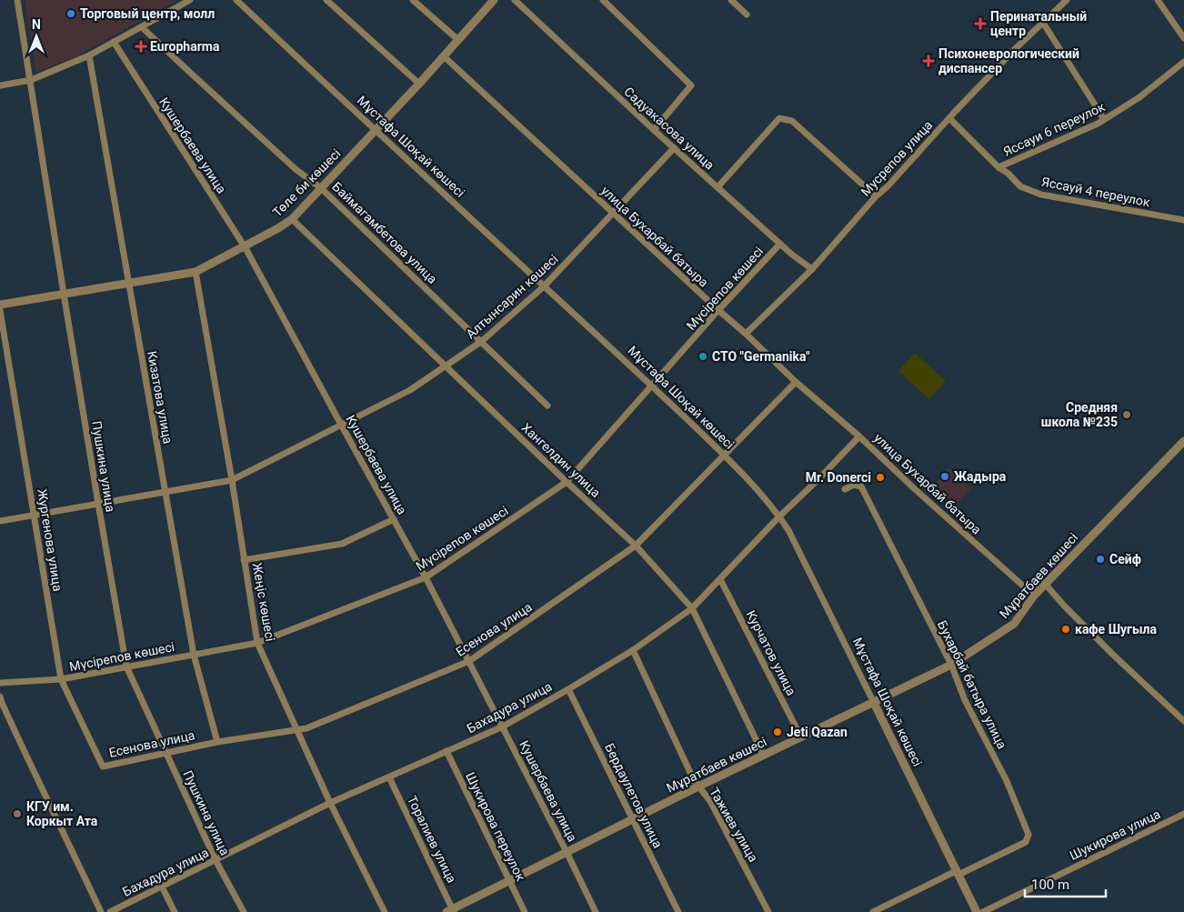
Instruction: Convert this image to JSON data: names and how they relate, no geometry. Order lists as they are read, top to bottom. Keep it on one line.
{"streets":{"street":["Садуакасова улица","Яссауи 6 переулок","Кушербаева улица","Мұстафа Шоқай көшесі","Мусрепов улица","Төле би көшесі","Яссауй 4 переулок","Баймагамбетова улица","улица Бухарбай батыра","Мүсірепов көшесі","Алтынсарин көшесі","Кизатова улица","Хангелдин улица","Пушкина улица","Жургенова улица","Мұратбаев көшесі","Жеңіс көшесі","Есенова улица","Курчатов улица","Бухарбай батыра улица","Бахадура улица","Бердаулетов улица","Тажиев улица","Шукирова переулок","Шукирова улица","Торалиев улица"]},"crossings":[["Садуакасова улица","Мусрепов улица"],["Садуакасова улица","Мүсірепов көшесі"],["Садуакасова улица","Алтынсарин көшесі"],["Яссауи 6 переулок","Яссауй 4 переулок"],["Кушербаева улица","Төле би көшесі"],["Кушербаева улица","Мүсірепов көшесі"],["Кушербаева улица","Алтынсарин көшесі"],["Кушербаева улица","Мұратбаев көшесі"],["Кушербаева улица","Есенова улица"],["Кушербаева улица","Бахадура улица"],["Мұстафа Шоқай көшесі","Төле би көшесі"],["Мұстафа Шоқай көшесі","Мүсірепов көшесі"],["Мұстафа Шоқай көшесі","Алтынсарин көшесі"],["Мұстафа Шоқай көшесі","Мұратбаев көшесі"],["Мұстафа Шоқай көшесі","Есенова улица"],["Мұстафа Шоқай көшесі","Бухарбай батыра улица"],["Мұстафа Шоқай көшесі","Бахадура улица"],["Мусрепов улица","Яссауй 4 переулок"],["Мусрепов улица","улица Бухарбай батыра"],["Төле би көшесі","Баймагамбетова улица"],["Төле би көшесі","улица Бухарбай батыра"],["Төле би көшесі","Кизатова улица"],["Төле би көшесі","Хангелдин улица"],["Төле би көшесі","Пушкина улица"],["Төле би көшесі","Жеңіс көшесі"],["Баймагамбетова улица","Алтынсарин көшесі"],["улица Бухарбай батыра","Мүсірепов көшесі"],["улица Бухарбай батыра","Алтынсарин көшесі"],["улица Бухарбай батыра","Мұратбаев көшесі"],["улица Бухарбай батыра","Есенова улица"],["улица Бухарбай батыра","Бахадура улица"],["Мүсірепов көшесі","Кизатова улица"],["Мүсірепов көшесі","Хангелдин улица"],["Мүсірепов көшесі","Пушкина улица"],["Мүсірепов көшесі","Жургенова улица"],["Мүсірепов көшесі","Жеңіс көшесі"],["Алтынсарин көшесі","Кизатова улица"],["Алтынсарин көшесі","Хангелдин улица"],["Алтынсарин көшесі","Пушкина улица"],["Алтынсарин көшесі","Жургенова улица"],["Алтынсарин көшесі","Жеңіс көшесі"],["Кизатова улица","Есенова улица"],["Хангелдин улица","Мұратбаев көшесі"],["Хангелдин улица","Есенова улица"],["Хангелдин улица","Бахадура улица"],["Пушкина улица","Есенова улица"],["Пушкина улица","Бахадура улица"],["Жургенова улица","Есенова улица"],["Мұратбаев көшесі","Курчатов улица"],["Мұратбаев көшесі","Бухарбай батыра улица"],["Мұратбаев көшесі","Бердаулетов улица"],["Мұратбаев көшесі","Тажиев улица"],["Мұратбаев көшесі","Шукирова переулок"],["Мұратбаев көшесі","Торалиев улица"],["Жеңіс көшесі","Есенова улица"],["Жеңіс көшесі","Бахадура улица"],["Курчатов улица","Бахадура улица"],["Бахадура улица","Бердаулетов улица"],["Бахадура улица","Тажиев улица"],["Бахадура улица","Шукирова переулок"],["Бахадура улица","Торалиев улица"]],"places":{"other":["Торговый центр, молл","СТО \"Germanika\"","Средняя школа №235","Жадыра","Mr. Donerci","Сейф","кафе Шугыла","Jeti Qazan","КГУ им. Коркыт Ата"],"health":["Перинатальный центр","Europharma","Психоневрологический диспансер"]},"scale_bar":"100 m","north":"top"}
